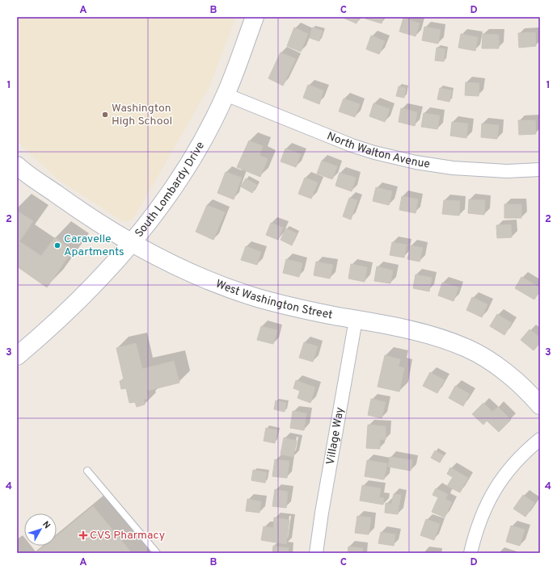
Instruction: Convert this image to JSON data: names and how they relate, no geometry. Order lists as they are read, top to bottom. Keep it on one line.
{"streets":{"street":["North Walton Avenue","South Lombardy Drive","West Washington Street","Village Way"]},"crossings":[["North Walton Avenue","South Lombardy Drive"],["South Lombardy Drive","West Washington Street"],["West Washington Street","Village Way"]],"places":{"other":["Washington High School","Caravelle Apartments"],"health":["CVS Pharmacy"]},"north":"top right","grid":{"columns":["A","B","C","D"],"rows":["1","2","3","4"]}}
